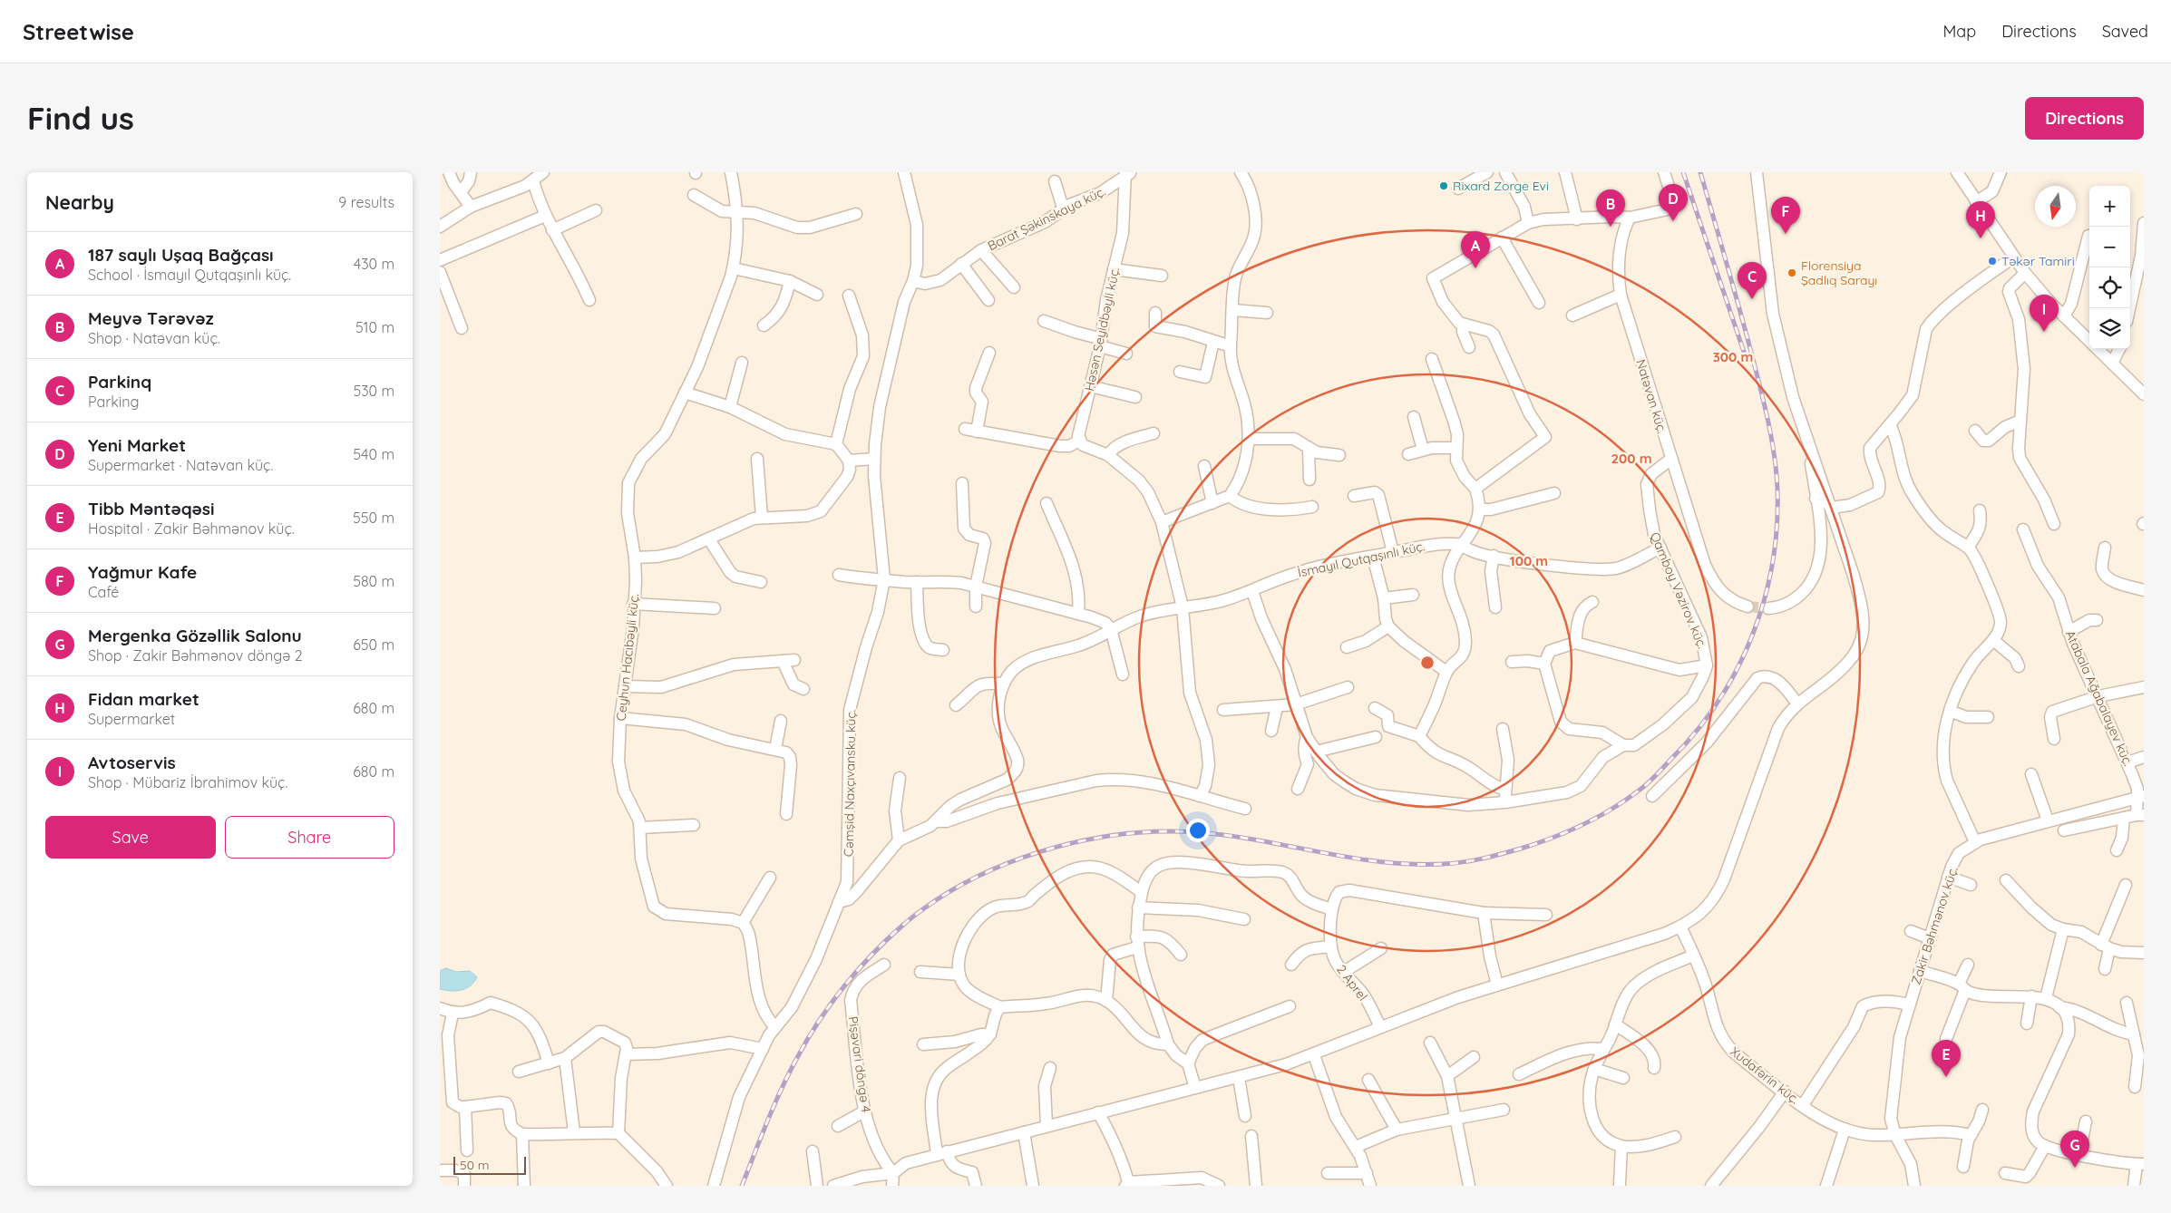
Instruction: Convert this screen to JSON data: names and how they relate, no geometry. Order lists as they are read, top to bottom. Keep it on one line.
{"streets":{"street":["Barat Şəkinskaya küç.","Həsən Seyidbəyli küç.","Natəvan küç.","İsmayıl Qutqaşınlı küç.","Qamboy Vəzirov küç.","Ceyhun Hacıbəyli küç.","Atabala Ağabalayev küç.","Cəmşid Naxçıvansku küç.","Zakir Bəhmənov küç.","2 Aprel","Pişəvari döngə 4","Xudafərin küç."]},"crossings":[["Barat Şəkinskaya küç.","Həsən Seyidbəyli küç."],["Barat Şəkinskaya küç.","Cəmşid Naxçıvansku küç."],["Natəvan küç.","Qamboy Vəzirov küç."],["İsmayıl Qutqaşınlı küç.","Qamboy Vəzirov küç."],["İsmayıl Qutqaşınlı küç.","Cəmşid Naxçıvansku küç."],["Atabala Ağabalayev küç.","Zakir Bəhmənov küç."],["Zakir Bəhmənov küç.","Xudafərin küç."]],"places":["Rixard Zorge Evi","Təkər Tamiri","Florensiya Şadlıq Sarayı"],"scale_bar":"50 m","north":"bottom","page":{"header":"Streetwise","nav":["Map","Directions","Saved"],"buttons":["Directions",["Save","Share"]],"title":"Find us","heading":["Nearby","9 results"],"pins":["D","B","F","H","A","C","I","E","G"],"map_buttons":["+","−"],"list":[{"mark":"A","name":"187 saylı Uşaq Bağçası","note":"School · İsmayıl Qutqaşınlı küç.","value":"430 m"},{"mark":"B","name":"Meyvə Tərəvəz","note":"Shop · Natəvan küç.","value":"510 m"},{"mark":"C","name":"Parkinq","note":"Parking","value":"530 m"},{"mark":"D","name":"Yeni Market","note":"Supermarket · Natəvan küç.","value":"540 m"},{"mark":"E","name":"Tibb Məntəqəsi","note":"Hospital · Zakir Bəhmənov küç.","value":"550 m"},{"mark":"F","name":"Yağmur Kafe","note":"Café","value":"580 m"},{"mark":"G","name":"Mergenka Gözəllik Salonu","note":"Shop · Zakir Bəhmənov döngə 2","value":"650 m"},{"mark":"H","name":"Fidan market","note":"Supermarket","value":"680 m"},{"mark":"I","name":"Avtoservis","note":"Shop · Mübariz İbrahimov küç.","value":"680 m"}],"scale":"50 m"},"rings":["300 m","200 m","100 m"]}
